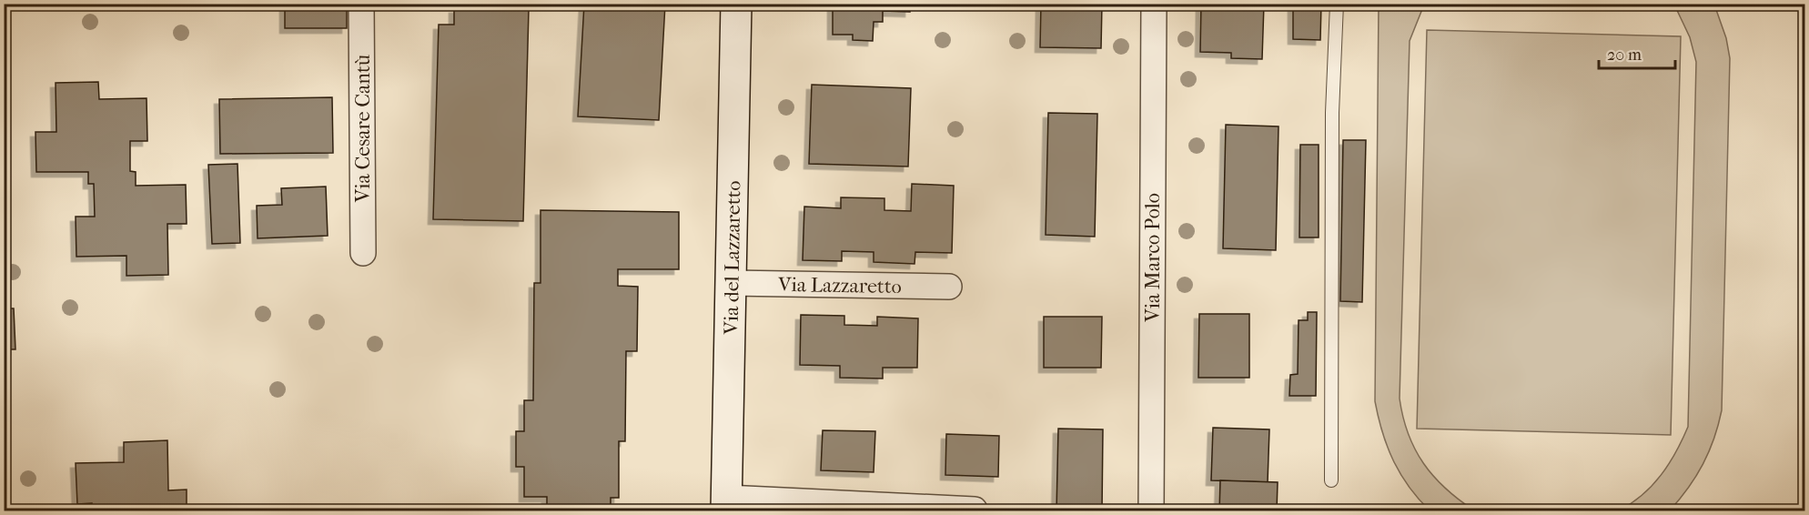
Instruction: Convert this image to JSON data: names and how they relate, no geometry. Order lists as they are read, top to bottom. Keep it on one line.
{"streets":{"street":["Via Cesare Cantù","Via del Lazzaretto","Via Marco Polo","Via Lazzaretto"]},"crossings":[["Via del Lazzaretto","Via Lazzaretto"]],"scale_bar":"20 m"}
